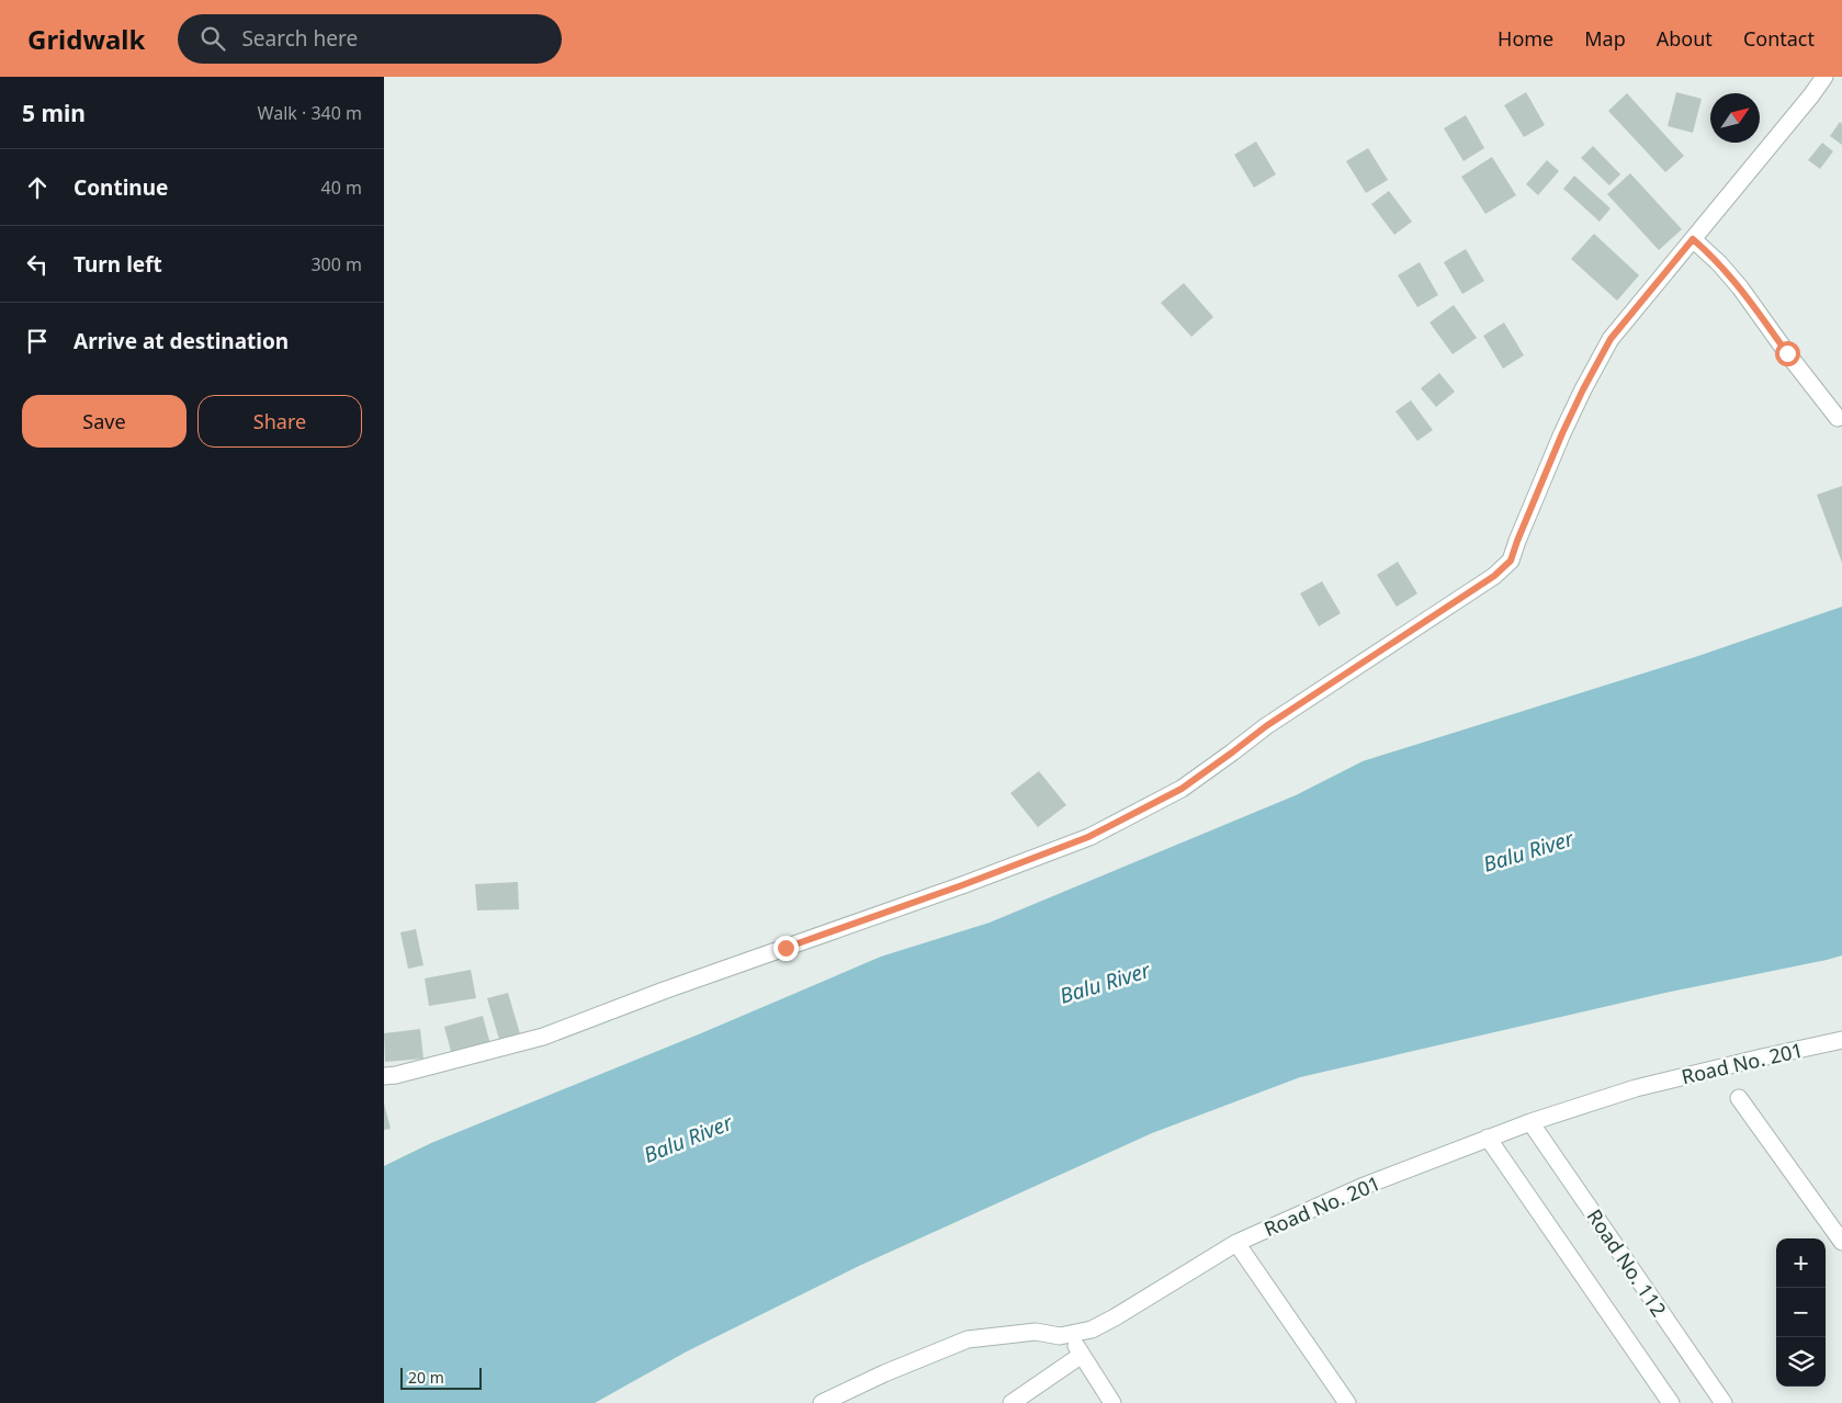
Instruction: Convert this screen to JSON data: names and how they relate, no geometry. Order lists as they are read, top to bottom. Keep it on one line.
{"streets":{"street":["Road No. 201","Road No. 112"]},"crossings":[["Road No. 201","Road No. 112"]],"water":["Balu River"],"scale_bar":"20 m","north":"top right","page":{"header":"Gridwalk","search":"Search here","nav":["Home","Map","About","Contact"],"heading":["5 min","Walk · 340 m"],"list":[["Continue","40 m"],["Turn left","300 m"],"Arrive at destination"],"buttons":["Save","Share"],"map_buttons":["+","−"],"scale":"20 m"}}
